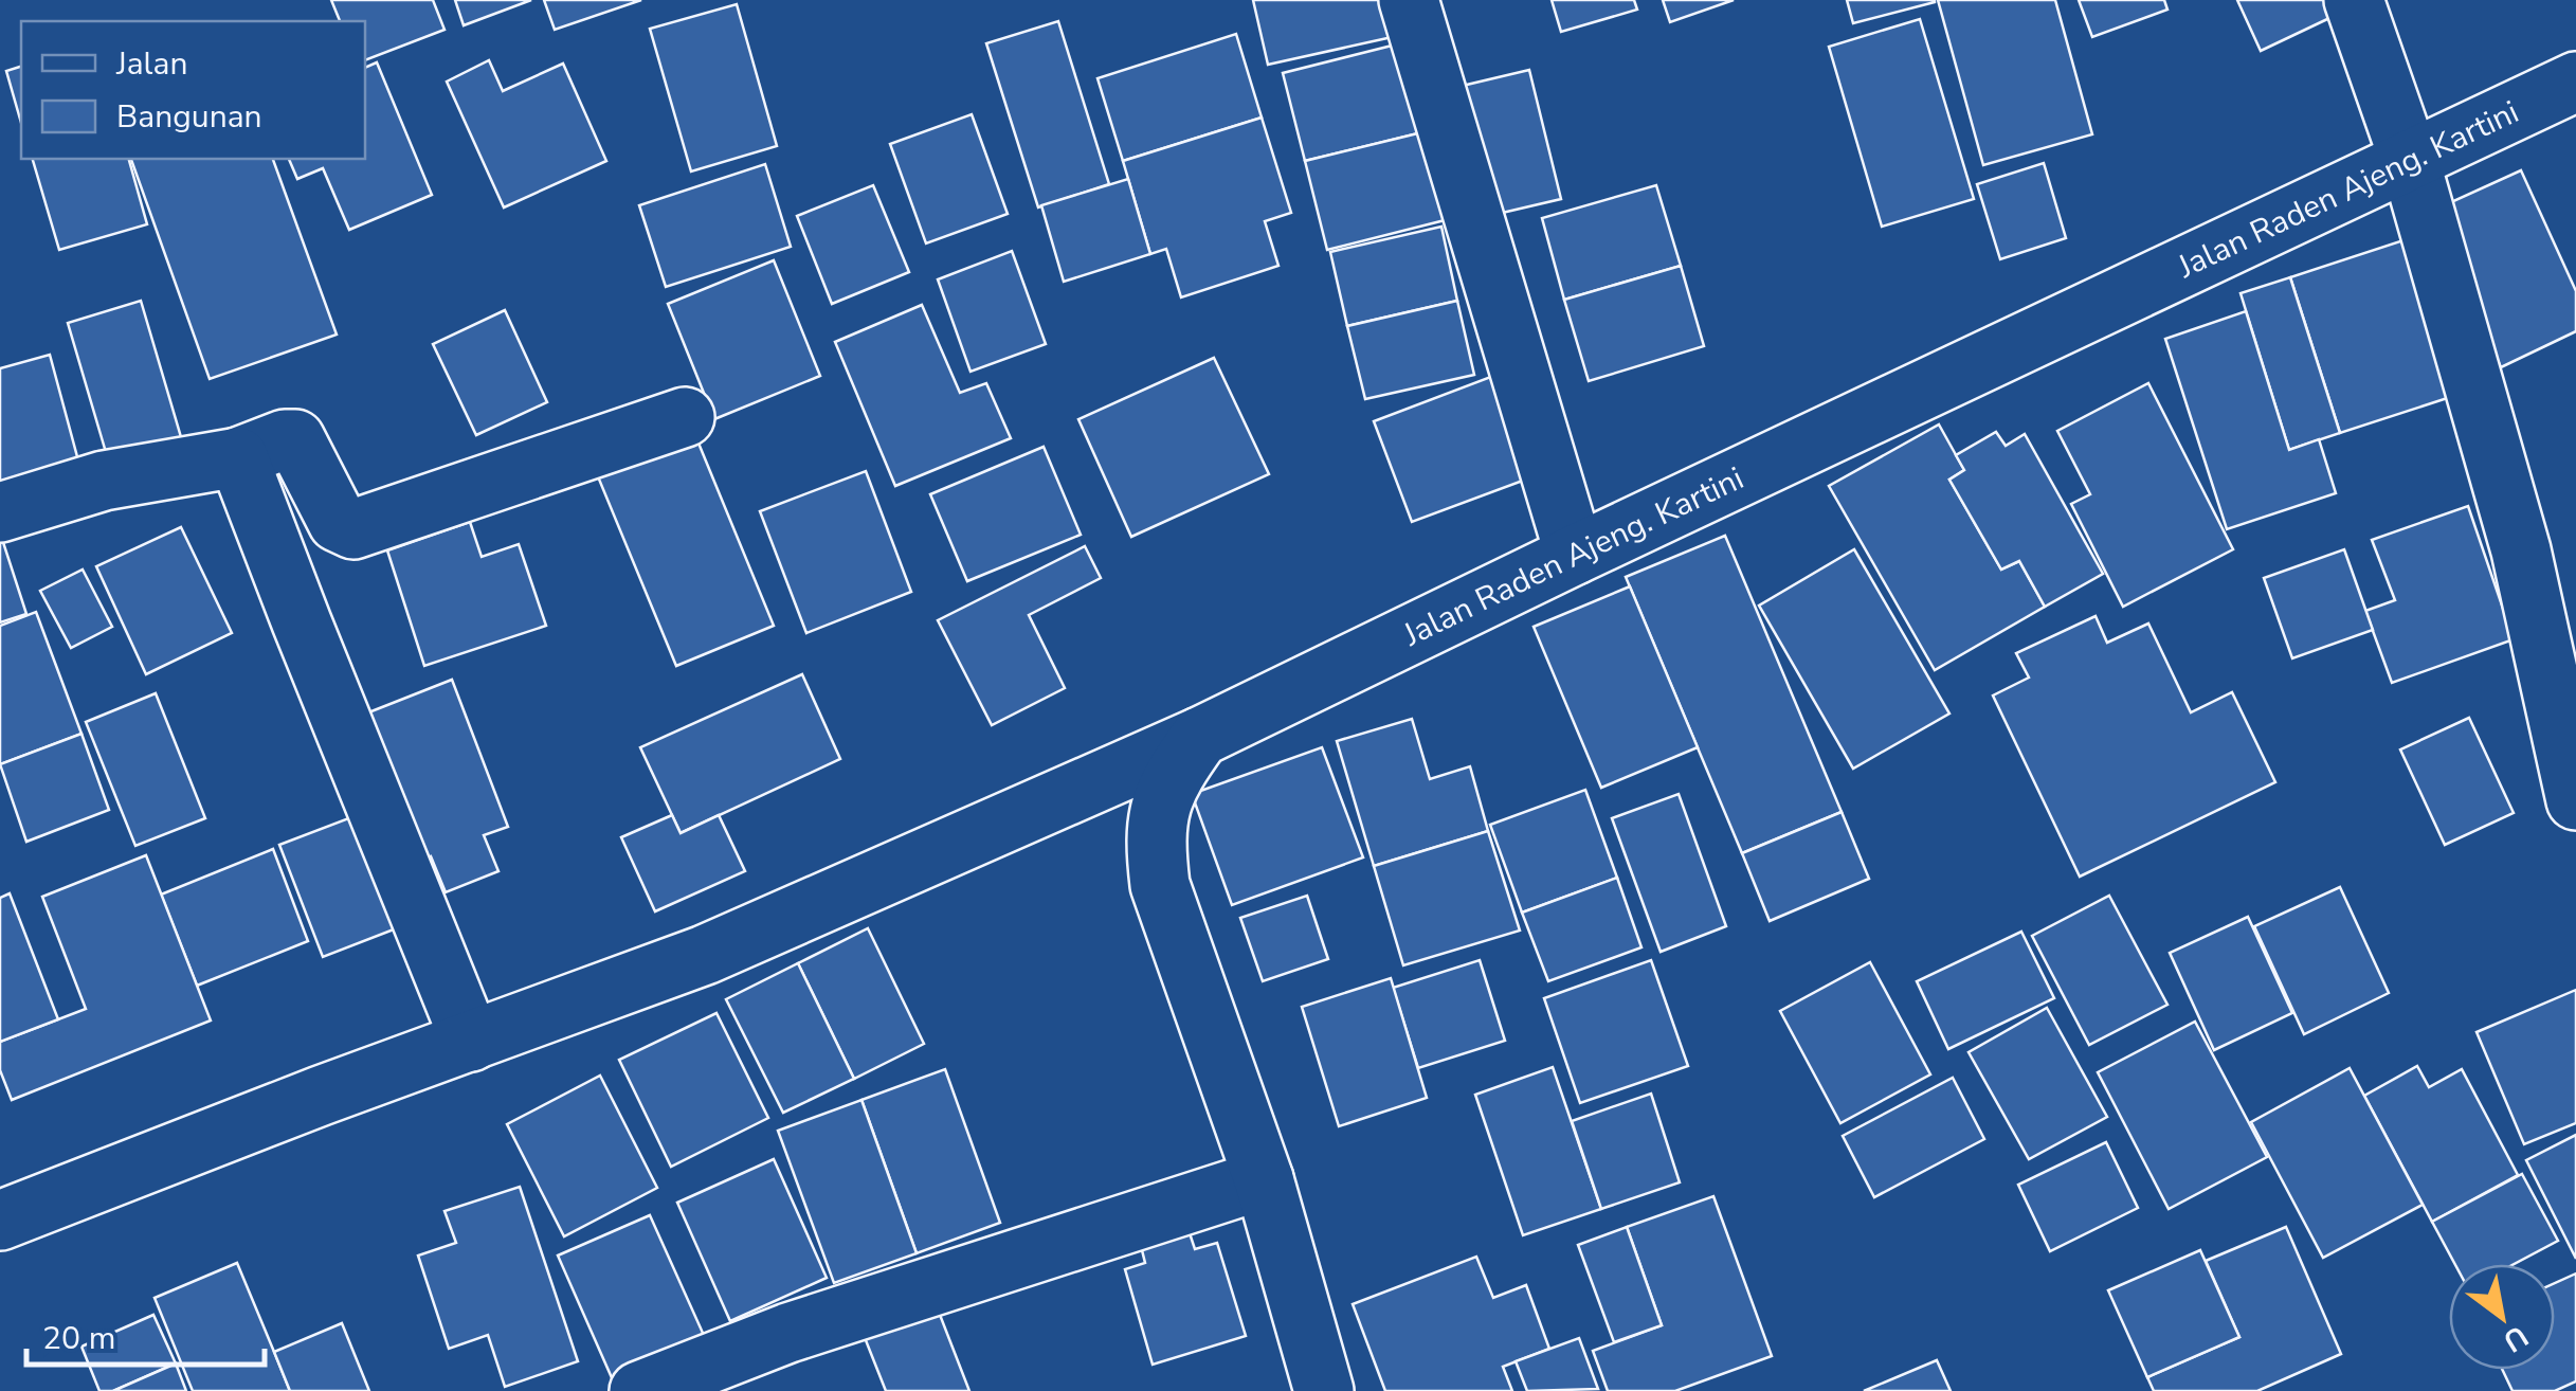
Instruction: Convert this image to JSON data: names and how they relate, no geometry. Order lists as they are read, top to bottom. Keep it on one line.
{"streets":{"street":["Jalan Raden Ajeng. Kartini"]},"legend":["Jalan","Bangunan"],"scale_bar":"20 m","north":"bottom right"}
